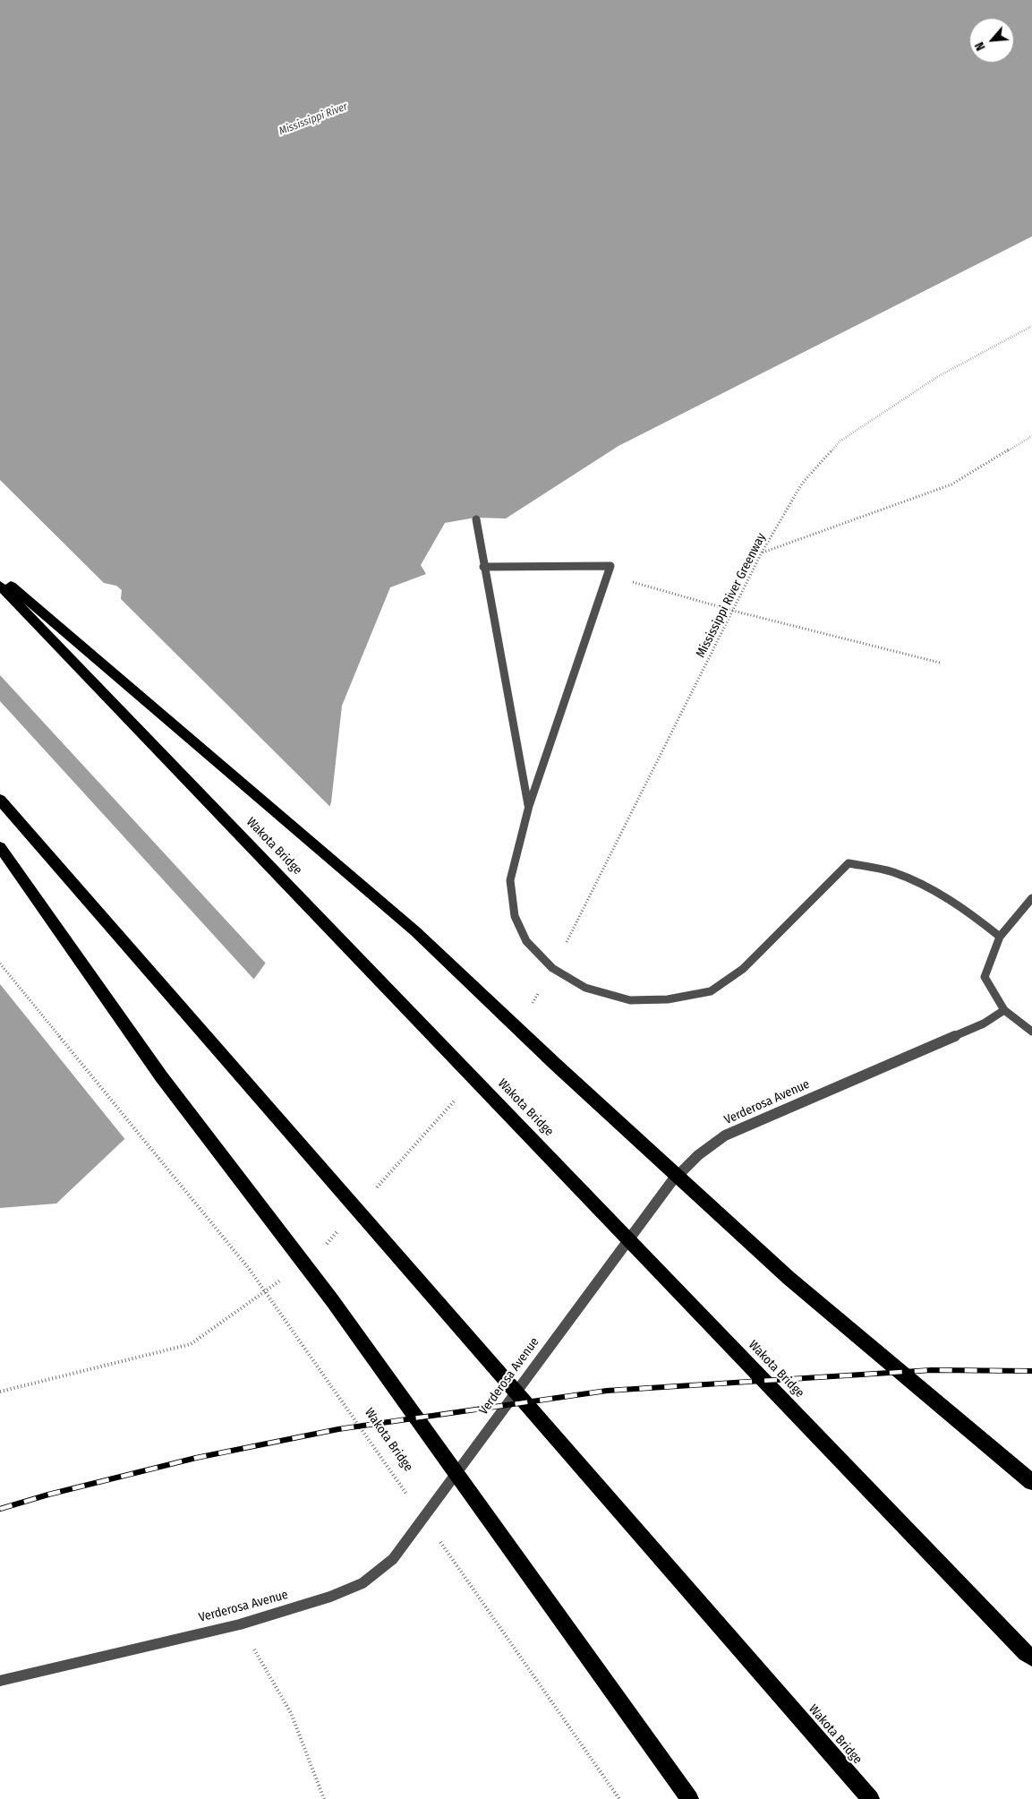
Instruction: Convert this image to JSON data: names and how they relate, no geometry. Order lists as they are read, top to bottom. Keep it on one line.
{"streets":{"highway":["Wakota Bridge"],"street":["Verderosa Avenue"],"path":["Mississippi River Greenway"]},"water":["Mississippi River"],"north":"bottom left"}
